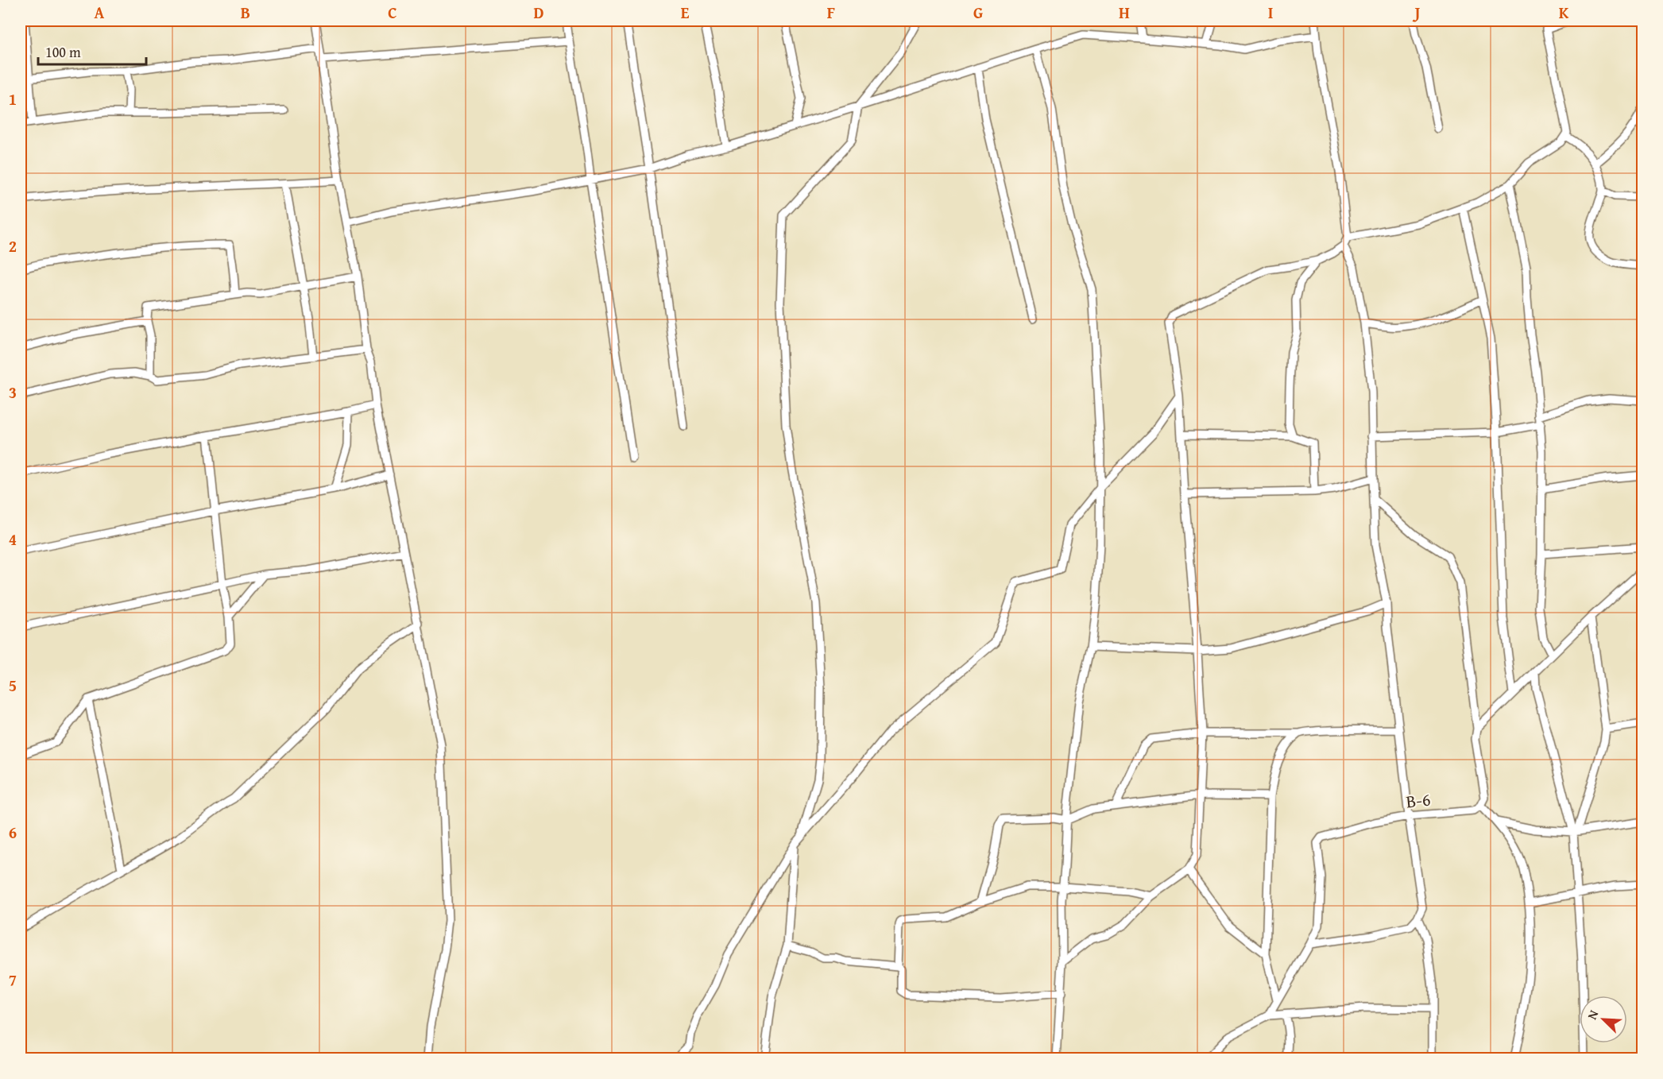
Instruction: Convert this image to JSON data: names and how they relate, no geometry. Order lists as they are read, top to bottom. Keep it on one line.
{"streets":{"street":["B-6"]},"scale_bar":"100 m","north":"top left","grid":{"columns":["A","B","C","D","E","F","G","H","I","J","K"],"rows":["1","2","3","4","5","6","7"]}}
